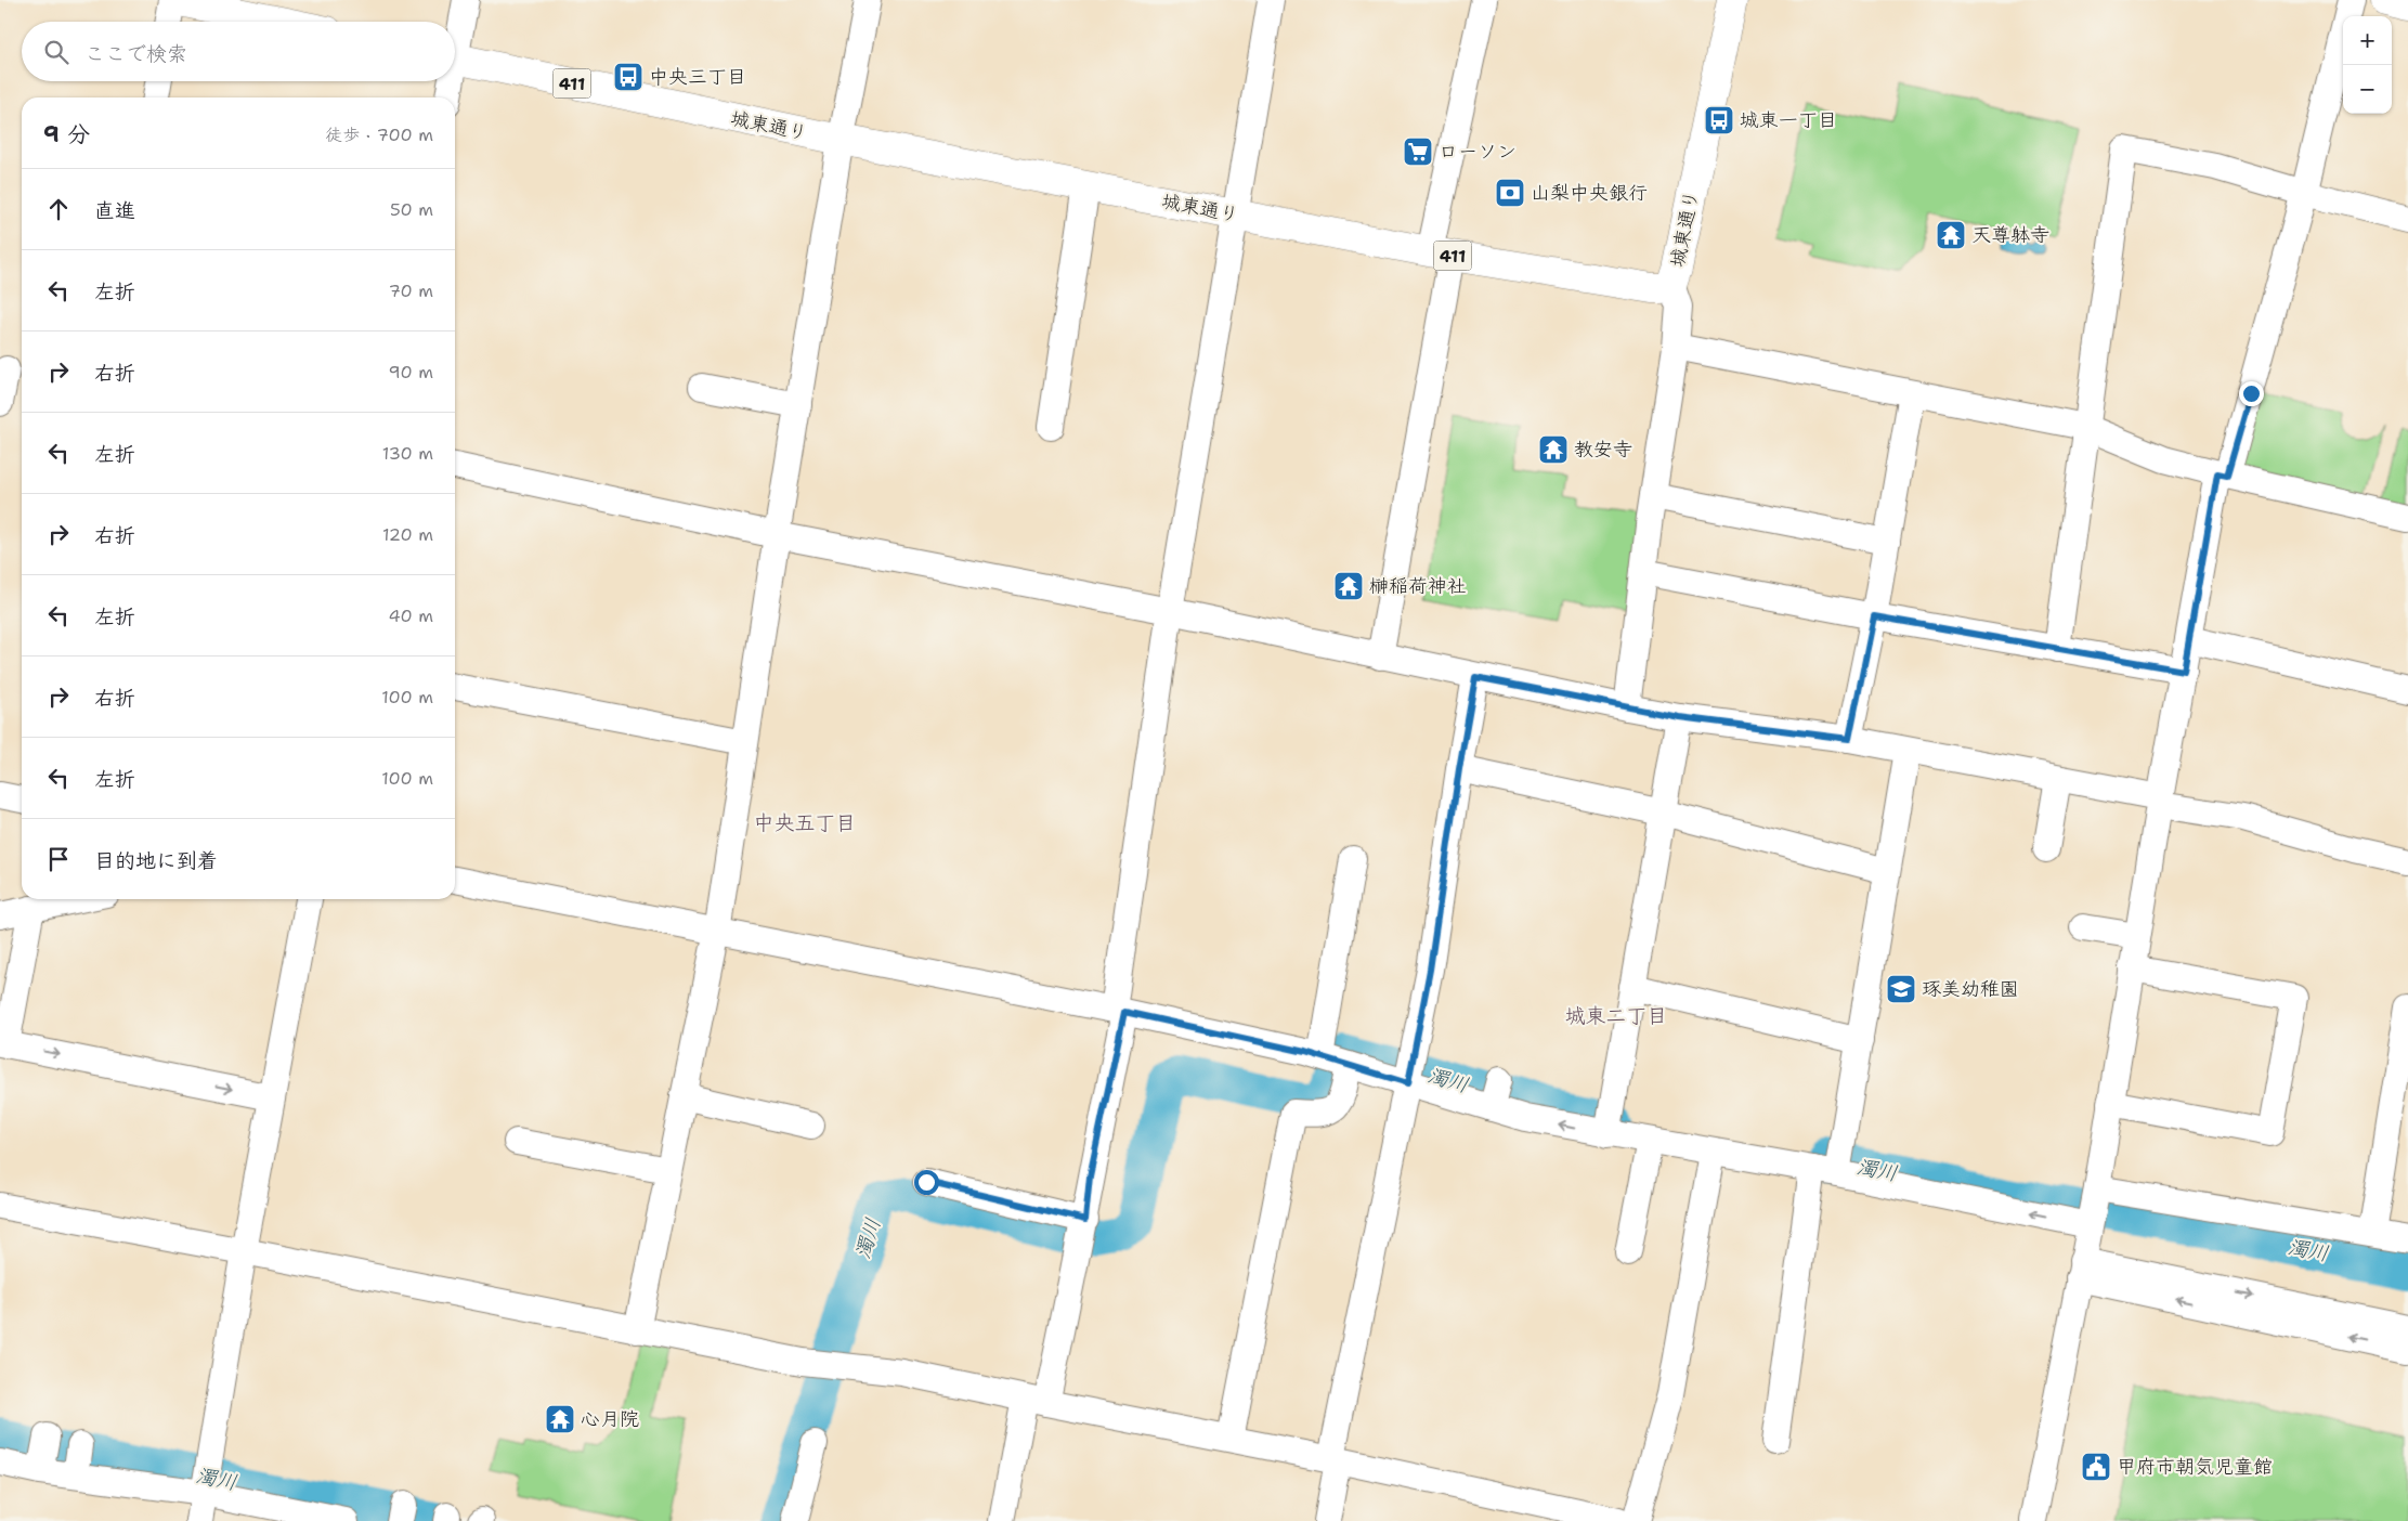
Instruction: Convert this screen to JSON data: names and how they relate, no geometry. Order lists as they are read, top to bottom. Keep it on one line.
{"streets":{"highway":["411","城東通り"]},"districts":["中央五丁目","城東二丁目"],"water":["濁川"],"places":{"bus stop":["中央三丁目","城東一丁目"],"supermarket":["ローソン"],"bank":["山梨中央銀行"],"temple":["天尊躰寺","教安寺","榊稲荷神社","心月院"],"school or university":["琢美幼稚園"],"public building":["甲府市朝気児童館"]},"page":{"map_buttons":["+","−"],"search":"ここで検索","heading":["9 分","徒歩 · 700 m"],"list":[["直進","50 m"],["左折","70 m"],["右折","90 m"],["左折","130 m"],["右折","120 m"],["左折","40 m"],["右折","100 m"],["左折","100 m"],"目的地に到着"]}}
